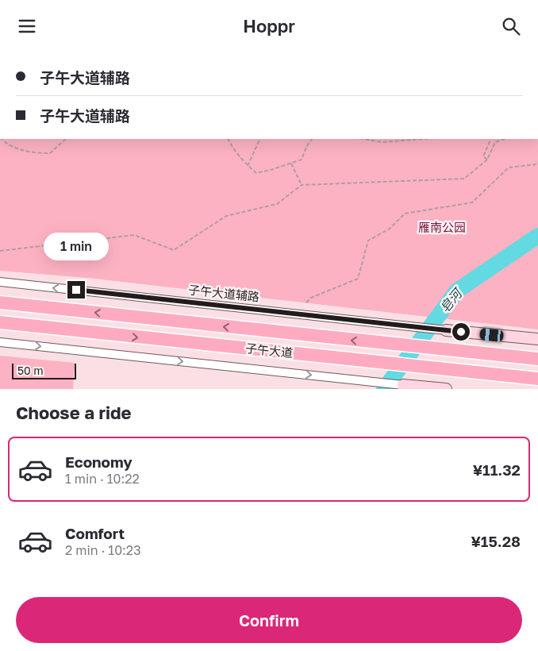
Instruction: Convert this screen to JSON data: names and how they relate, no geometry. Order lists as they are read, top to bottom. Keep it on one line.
{"streets":{"main road":["子午大道"],"street":["子午大道辅路"]},"water":["皂河"],"parks":["雁南公园"],"scale_bar":"50 m","page":{"header":"Hoppr","banner":["子午大道辅路","子午大道辅路"],"bubble":"1 min","scale":"50 m","heading":"Choose a ride","list":[{"name":"Economy","note":"1 min · 10:22","value":"¥11.32"},{"name":"Comfort","note":"2 min · 10:23","value":"¥15.28"}],"buttons":"Confirm"}}
